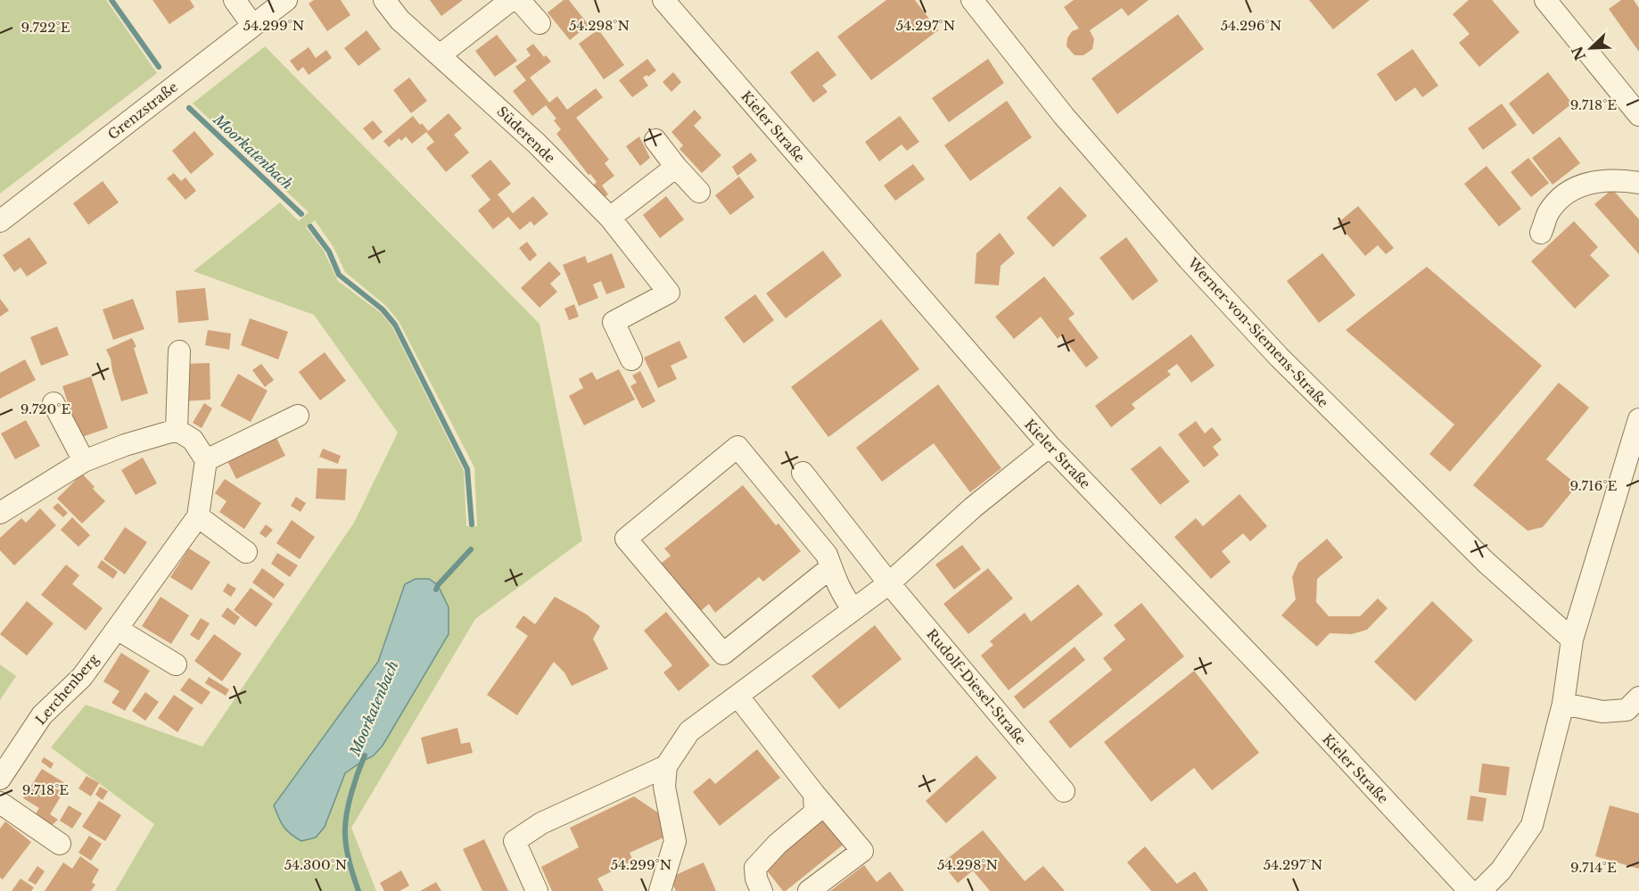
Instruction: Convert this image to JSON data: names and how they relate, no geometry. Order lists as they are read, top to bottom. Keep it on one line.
{"streets":{"street":["Grenzstraße","Kieler Straße","Süderende","Werner-von-Siemens-Straße","Rudolf-Diesel-Straße","Lerchenberg"]},"water":["Moorkatenbach"],"north":"bottom left","coordinates":["54.299°N","54.298°N","54.297°N","54.296°N","9.722°E","9.718°E","9.720°E","9.716°E","54.300°N","9.714°E"]}
